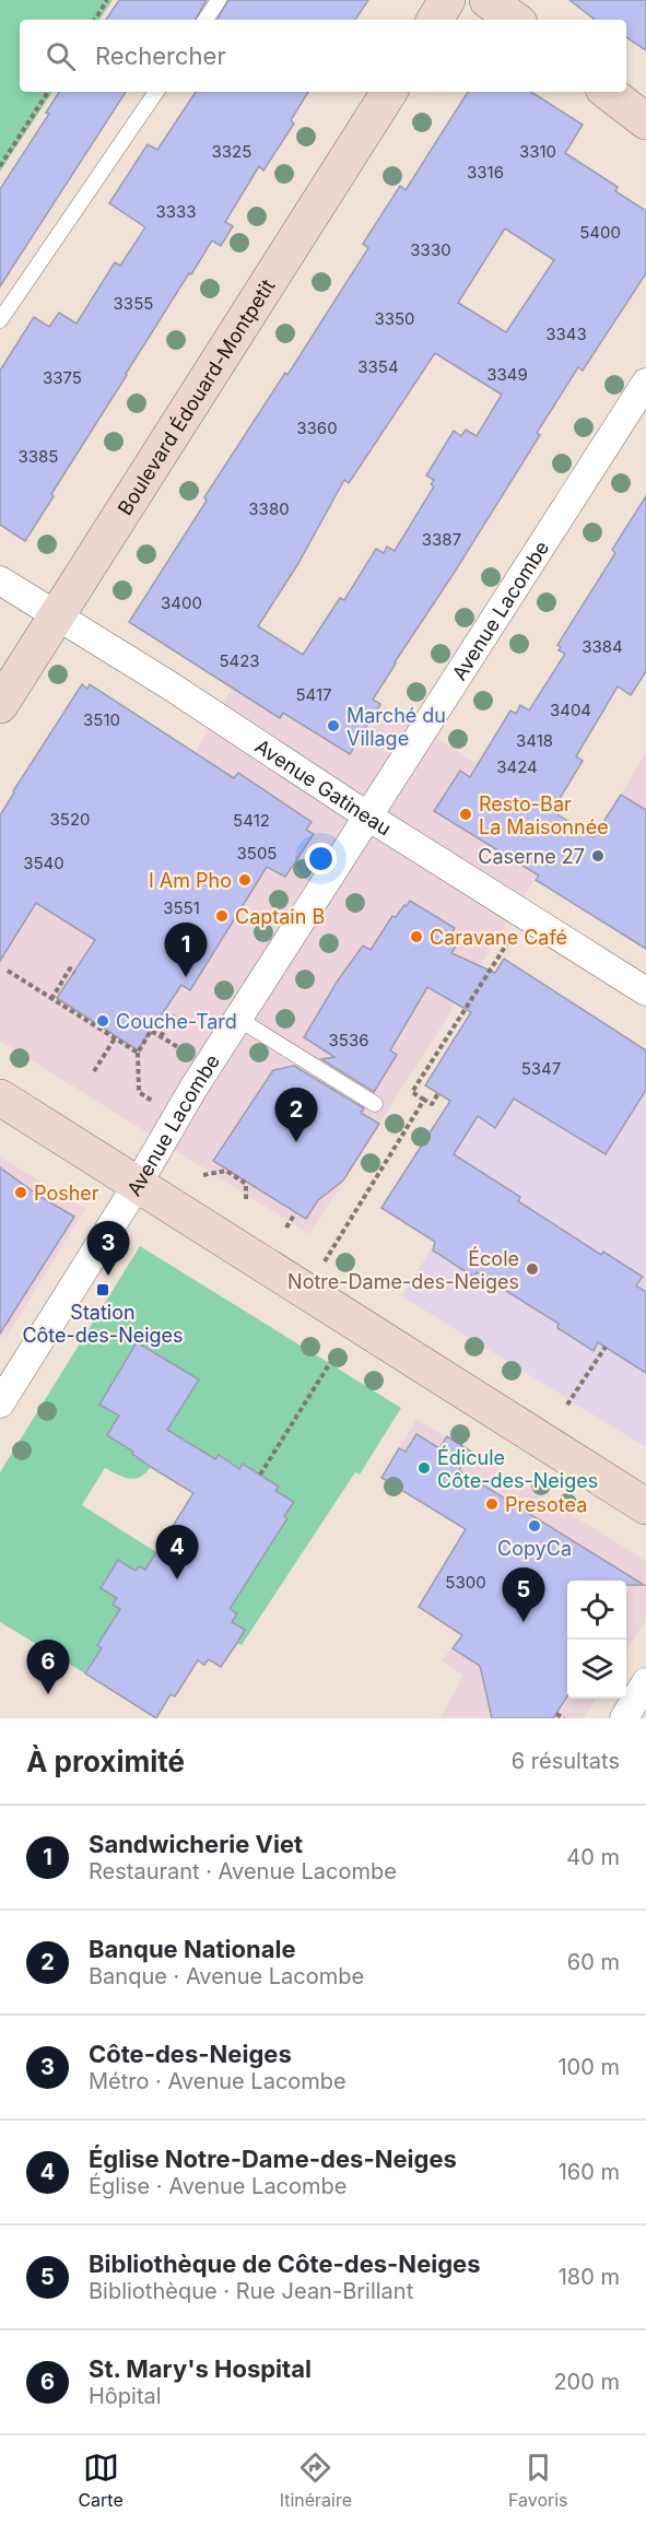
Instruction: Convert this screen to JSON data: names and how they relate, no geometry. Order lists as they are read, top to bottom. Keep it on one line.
{"streets":{"street":["Boulevard Édouard-Montpetit","Avenue Lacombe","Avenue Gatineau"]},"crossings":[["Boulevard Édouard-Montpetit","Avenue Gatineau"],["Avenue Lacombe","Avenue Gatineau"]],"places":{"other":["Marché du Village","Resto-Bar La Maisonnée","Caserne 27","I Am Pho","Captain B","Caravane Café","Couche-Tard","Posher","École Notre-Dame-des-Neiges","Édicule Côte-des-Neiges","Presotea","CopyCa"],"transit":["Station Côte-des-Neiges"]},"house_numbers":["3325","3310","3316","3333","5400","3330","3355","3350","3343","3354","3349","3375","3360","3385","3380","3387","3400","3384","5423","5417","3404","3510","3418","3424","3520","5412","3505","3540","3551","3536","5347","5300"],"page":{"search":"Rechercher","pins":["1","2","3","4","5","6"],"heading":["À proximité","6 résultats"],"list":[{"mark":"1","name":"Sandwicherie Viet","note":"Restaurant · Avenue Lacombe","value":"40 m"},{"mark":"2","name":"Banque Nationale","note":"Banque · Avenue Lacombe","value":"60 m"},{"mark":"3","name":"Côte-des-Neiges","note":"Métro · Avenue Lacombe","value":"100 m"},{"mark":"4","name":"Église Notre-Dame-des-Neiges","note":"Église · Avenue Lacombe","value":"160 m"},{"mark":"5","name":"Bibliothèque de Côte-des-Neiges","note":"Bibliothèque · Rue Jean-Brillant","value":"180 m"},{"mark":"6","name":"St. Mary's Hospital","note":"Hôpital","value":"200 m"}],"nav":["Carte","Itinéraire","Favoris"]}}
